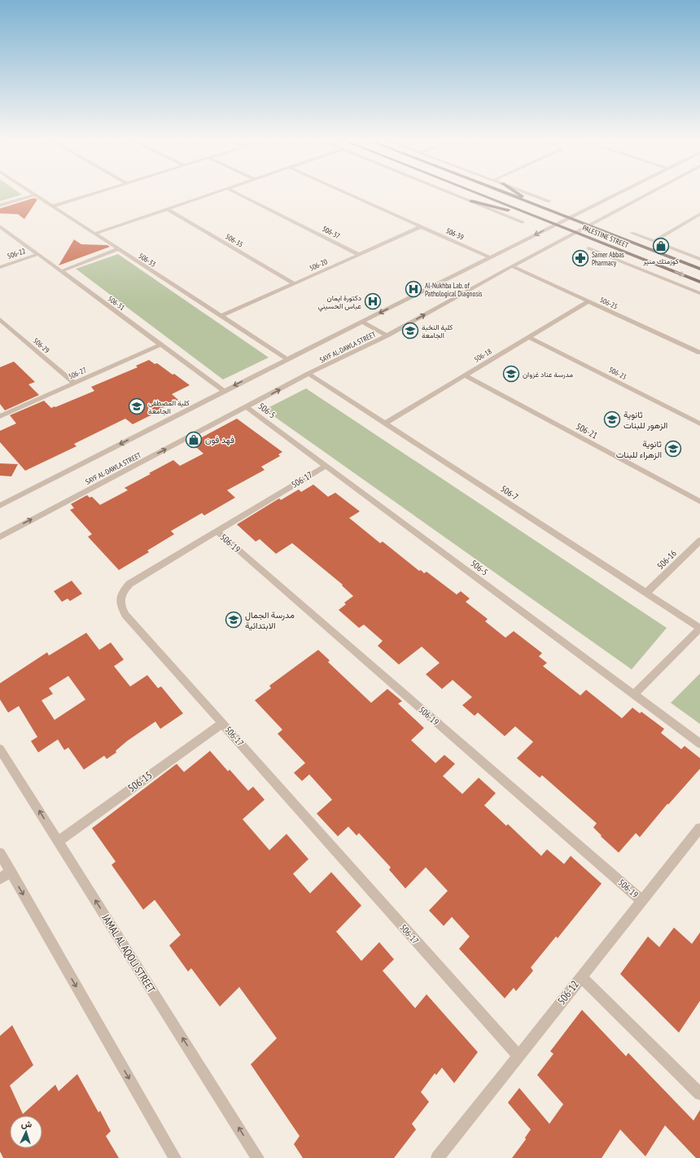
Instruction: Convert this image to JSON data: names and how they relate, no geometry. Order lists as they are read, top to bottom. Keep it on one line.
{"streets":{"main road":["PALESTINE STREET"],"street":["506-37","506-39","506-35","506-22","506-33","506-20","506-31","506-25","506-29","SAYF AL-DAWLA STREET","506-18","506-27","506-23","506-5","506-21","506-17","506-7","506-19","506-16","506-15","JAMAL AL AQOLI STREET","506-12"]},"crossings":[["506-37","506-20"],["506-39","506-20"],["506-39","SAYF AL-DAWLA STREET"],["PALESTINE STREET","SAYF AL-DAWLA STREET"],["506-35","506-20"],["506-22","506-31"],["506-33","506-20"],["506-33","SAYF AL-DAWLA STREET"],["506-31","SAYF AL-DAWLA STREET"],["506-31","506-27"],["506-25","SAYF AL-DAWLA STREET"],["506-25","506-18"],["506-29","506-27"],["SAYF AL-DAWLA STREET","506-5"],["SAYF AL-DAWLA STREET","506-7"],["506-18","506-23"],["506-18","506-21"],["506-18","506-7"],["506-5","506-17"],["506-17","506-19"],["506-17","506-15"],["506-17","506-12"],["506-7","506-16"],["506-19","506-12"],["506-15","JAMAL AL AQOLI STREET"]],"places":{"shop":["كوزمتك منير","فهد فون"],"pharmacy":["Samer Abbas Pharmacy"],"hospital":["Al-Nukhba Lab. of Pathological Diagnosis","دكتورة ايمان عباس الحسيني"],"school or university":["كلية النخبة الجامعة","مدرسة عناد غزوان","كلية المصطفى الجامعة","ثانوية الزهور للبنات","ثانوية الزهراء للبنات","مدرسة الجمال الابتدائية"]},"north":"top"}
